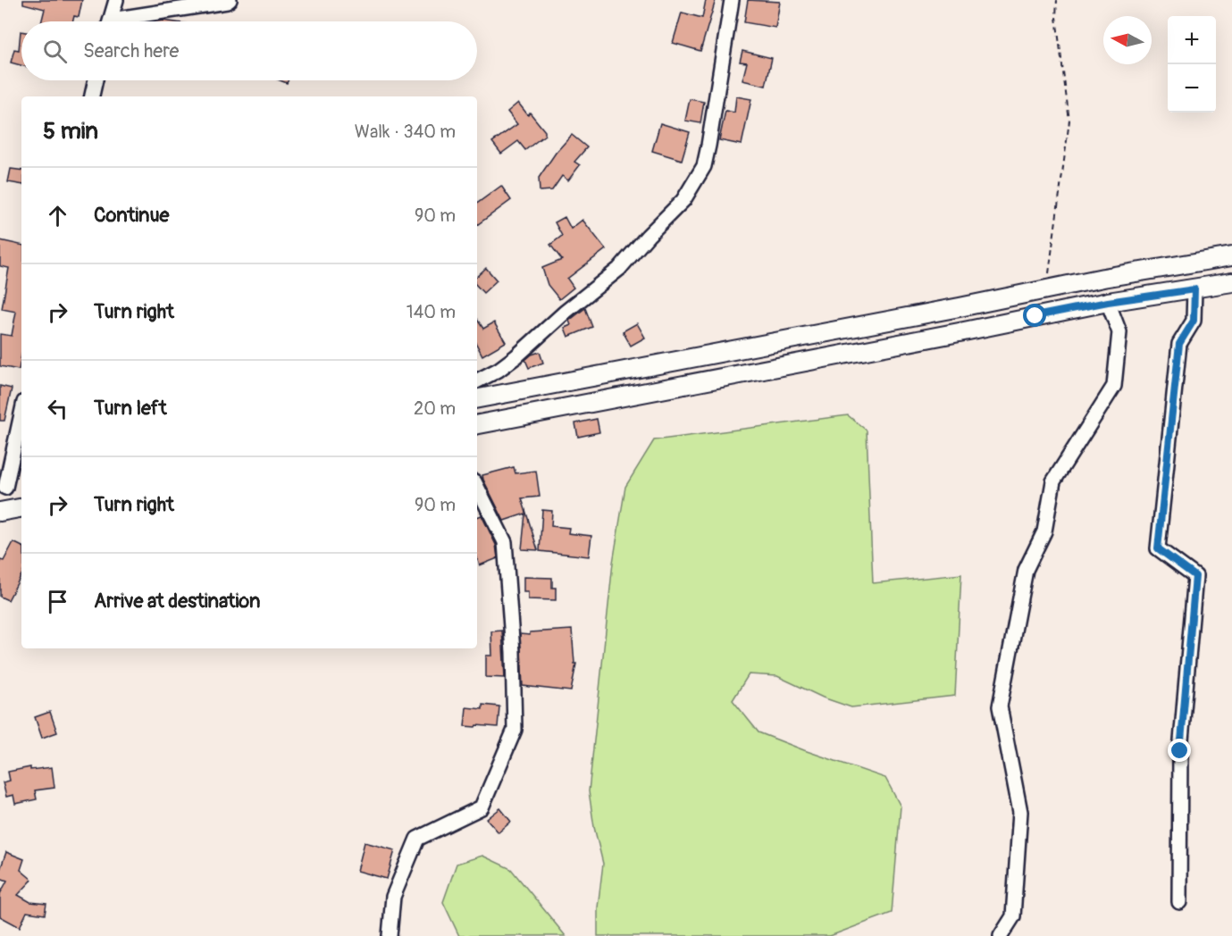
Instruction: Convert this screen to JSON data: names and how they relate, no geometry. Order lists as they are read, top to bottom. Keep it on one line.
{"north":"left","page":{"map_buttons":["+","−"],"search":"Search here","heading":["5 min","Walk · 340 m"],"list":[["Continue","90 m"],["Turn right","140 m"],["Turn left","20 m"],["Turn right","90 m"],"Arrive at destination"]}}
